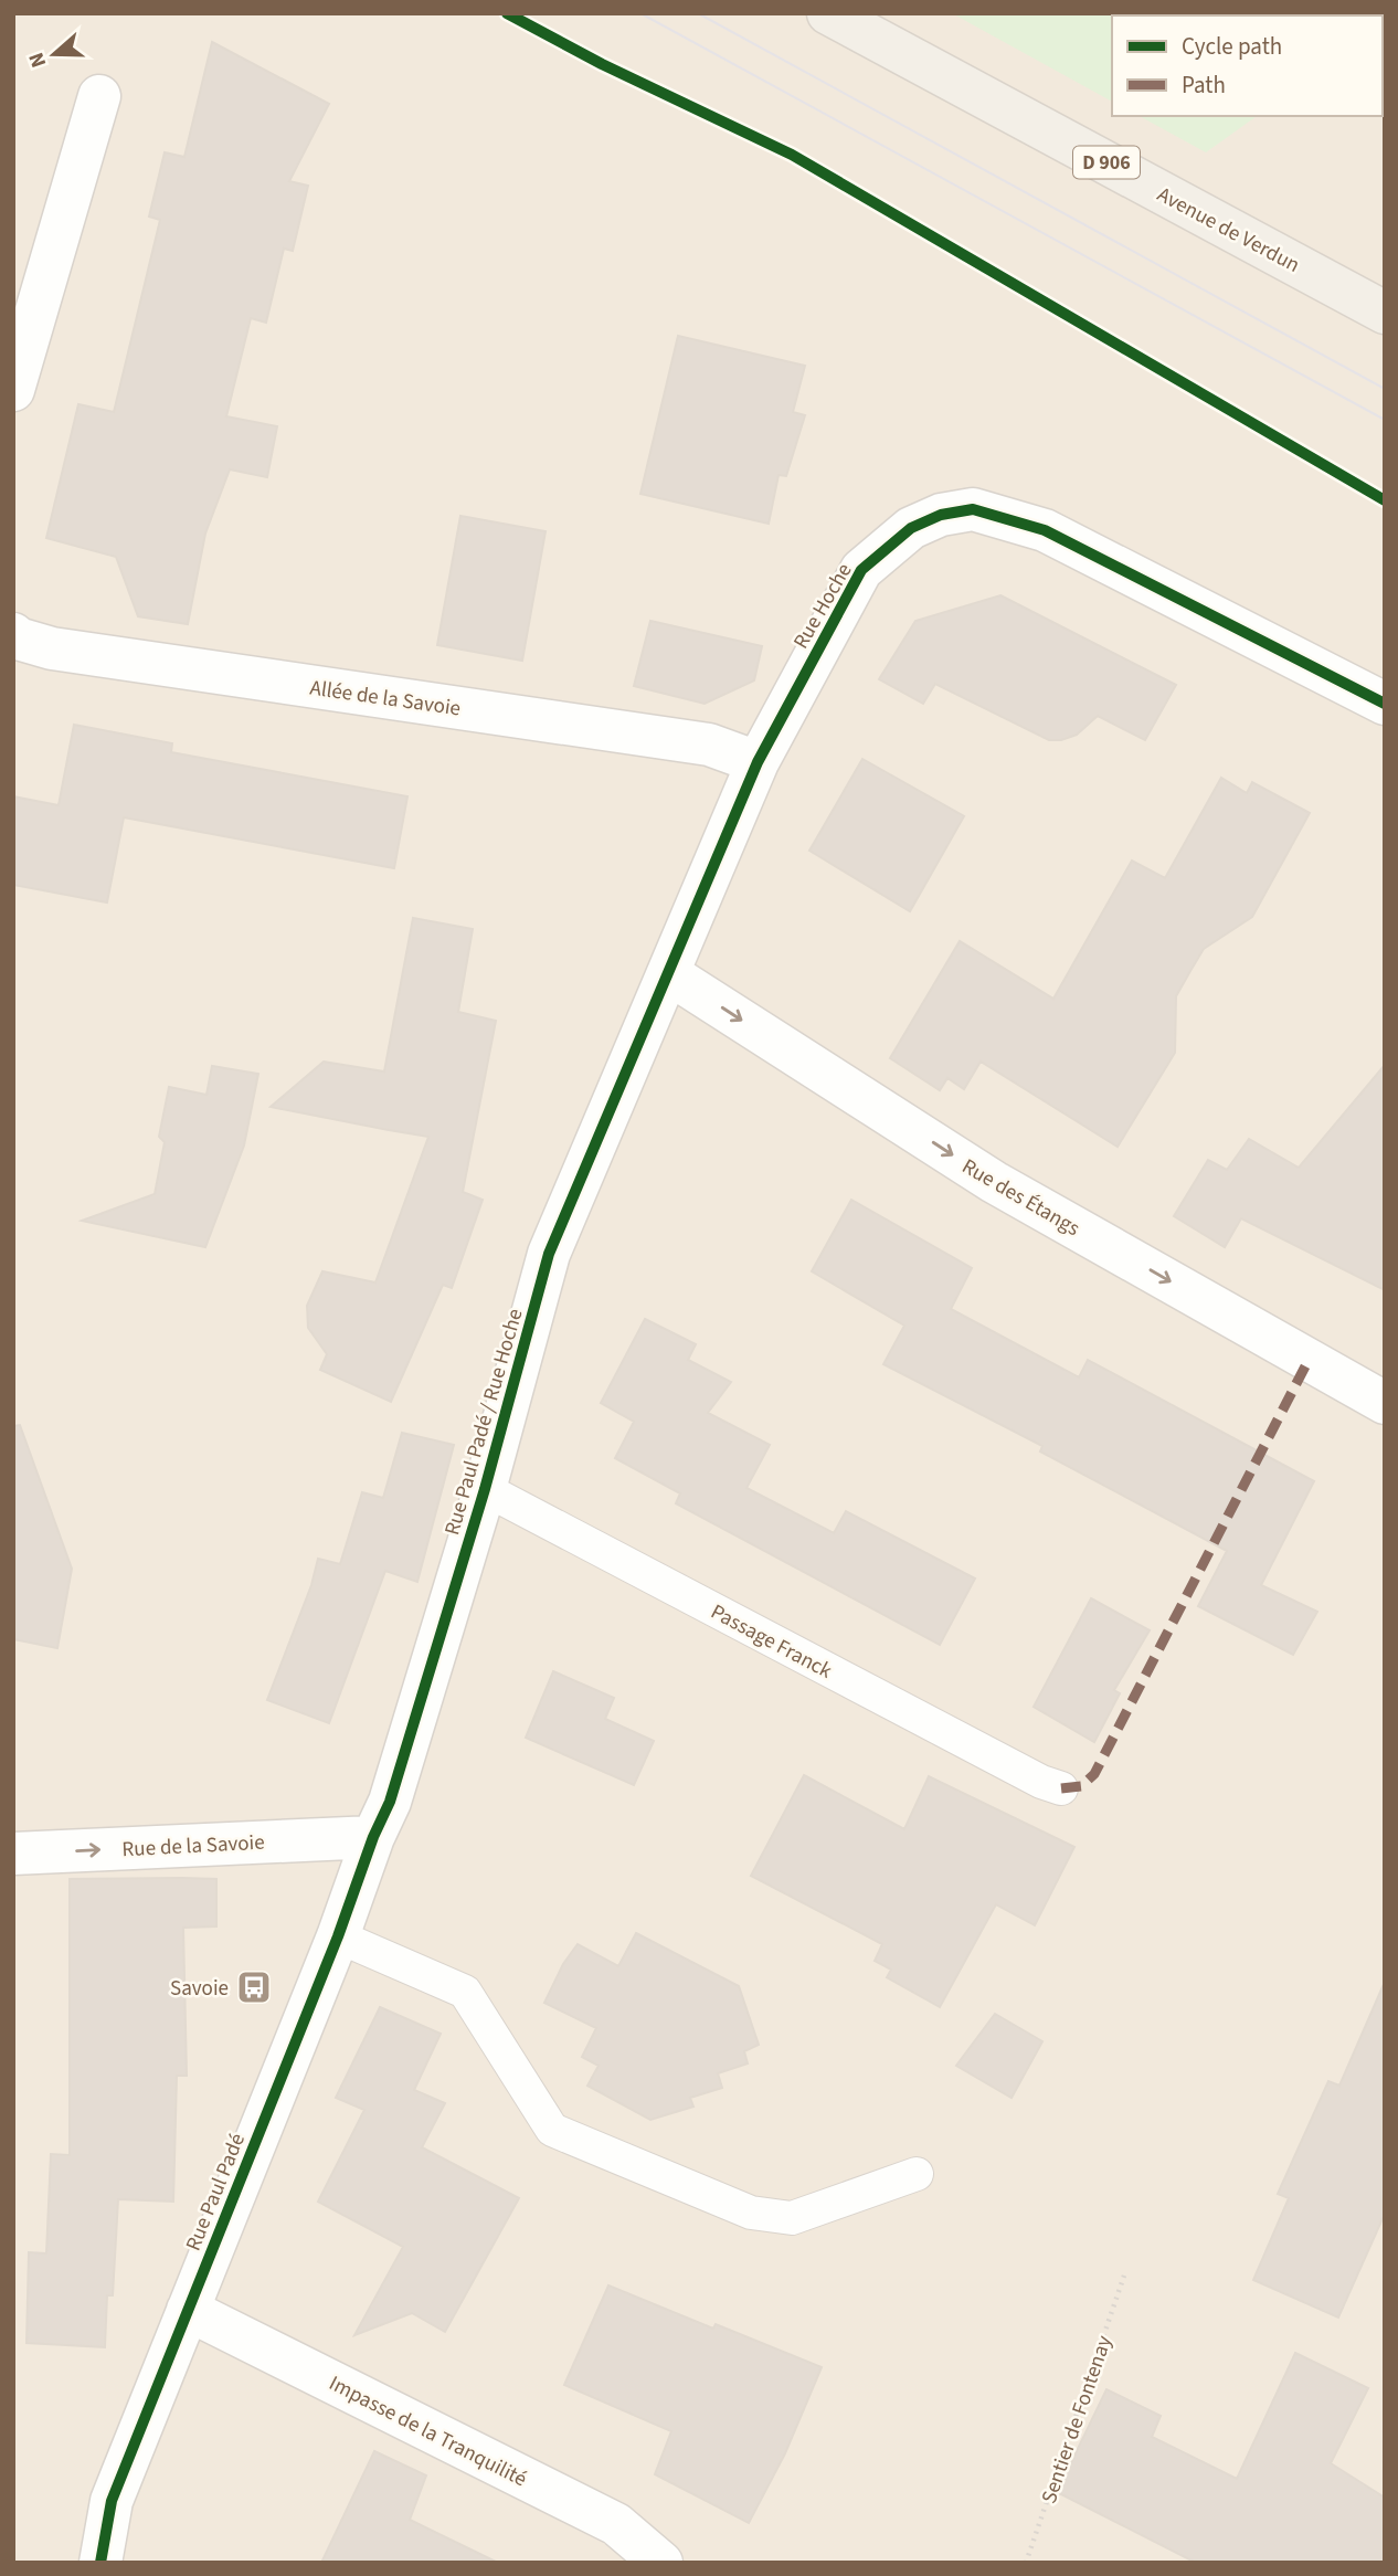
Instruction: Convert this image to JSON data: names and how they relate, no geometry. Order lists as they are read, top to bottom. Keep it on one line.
{"streets":{"main road":["D 906","Avenue de Verdun"],"street":["Rue Hoche","Allée de la Savoie","Rue des Étangs","Rue Paul Padé / Rue Hoche","Rue de la Savoie","Rue Paul Padé","Impasse de la Tranquilité"],"lane":["Passage Franck"],"path":["Sentier de Fontenay"]},"crossings":[["Rue Hoche","Allée de la Savoie"],["Rue Hoche","Rue des Étangs"],["Rue Hoche","Rue Paul Padé / Rue Hoche"],["Rue Paul Padé / Rue Hoche","Passage Franck"],["Rue Paul Padé / Rue Hoche","Rue de la Savoie"],["Rue Paul Padé / Rue Hoche","Rue Paul Padé"],["Rue de la Savoie","Rue Paul Padé"],["Rue Paul Padé","Impasse de la Tranquilité"]],"one_way":["Rue des Étangs","Rue de la Savoie"],"places":{"bus stop":["Savoie"]},"legend":["Cycle path","Path"],"north":"left"}
